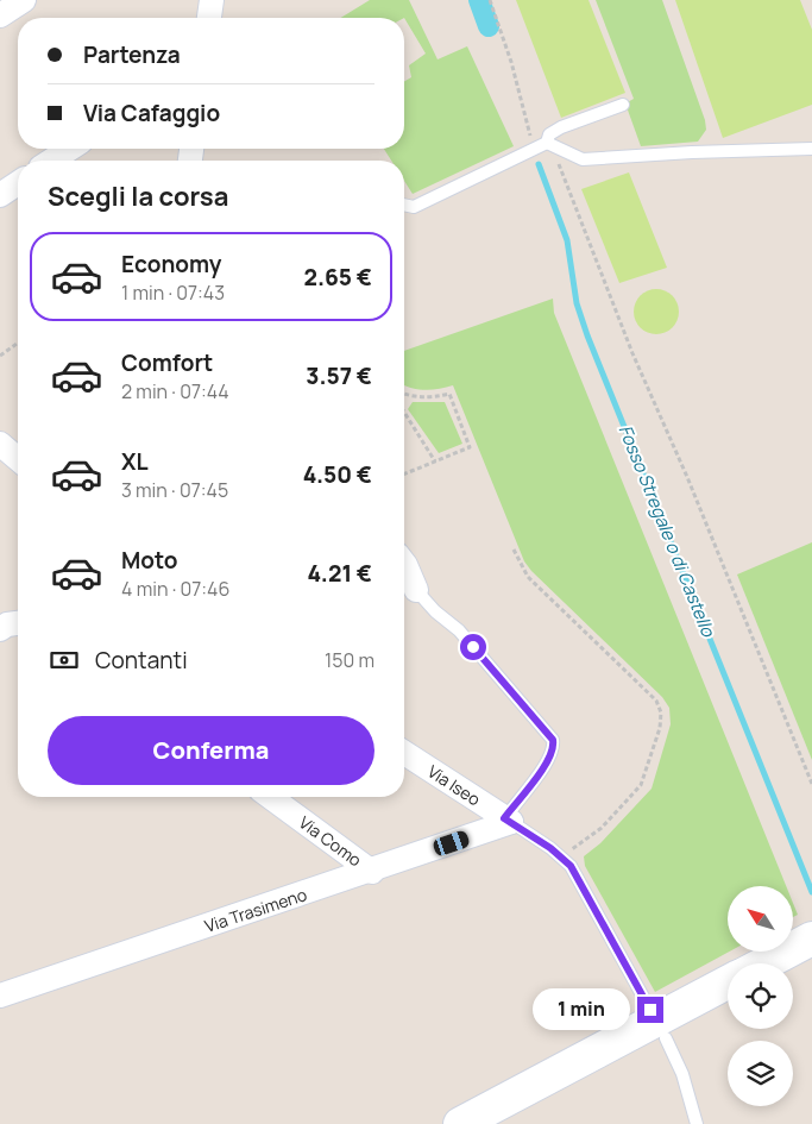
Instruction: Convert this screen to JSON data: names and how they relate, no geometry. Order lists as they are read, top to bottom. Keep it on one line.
{"streets":{"street":["Via Iseo","Via Como","Via Trasimeno"]},"crossings":[["Via Iseo","Via Trasimeno"],["Via Como","Via Trasimeno"]],"water":["Fosso Stregale o di Castello"],"north":"top left","page":{"banner":["Partenza","Via Cafaggio"],"heading":"Scegli la corsa","list":[{"name":"Economy","note":"1 min · 07:43","value":"2.65 €"},{"name":"Comfort","note":"2 min · 07:44","value":"3.57 €"},{"name":"XL","note":"3 min · 07:45","value":"4.50 €"},{"name":"Moto","note":"4 min · 07:46","value":"4.21 €"}],"pay":["Contanti","150 m"],"buttons":"Conferma","bubble":"1 min"}}
